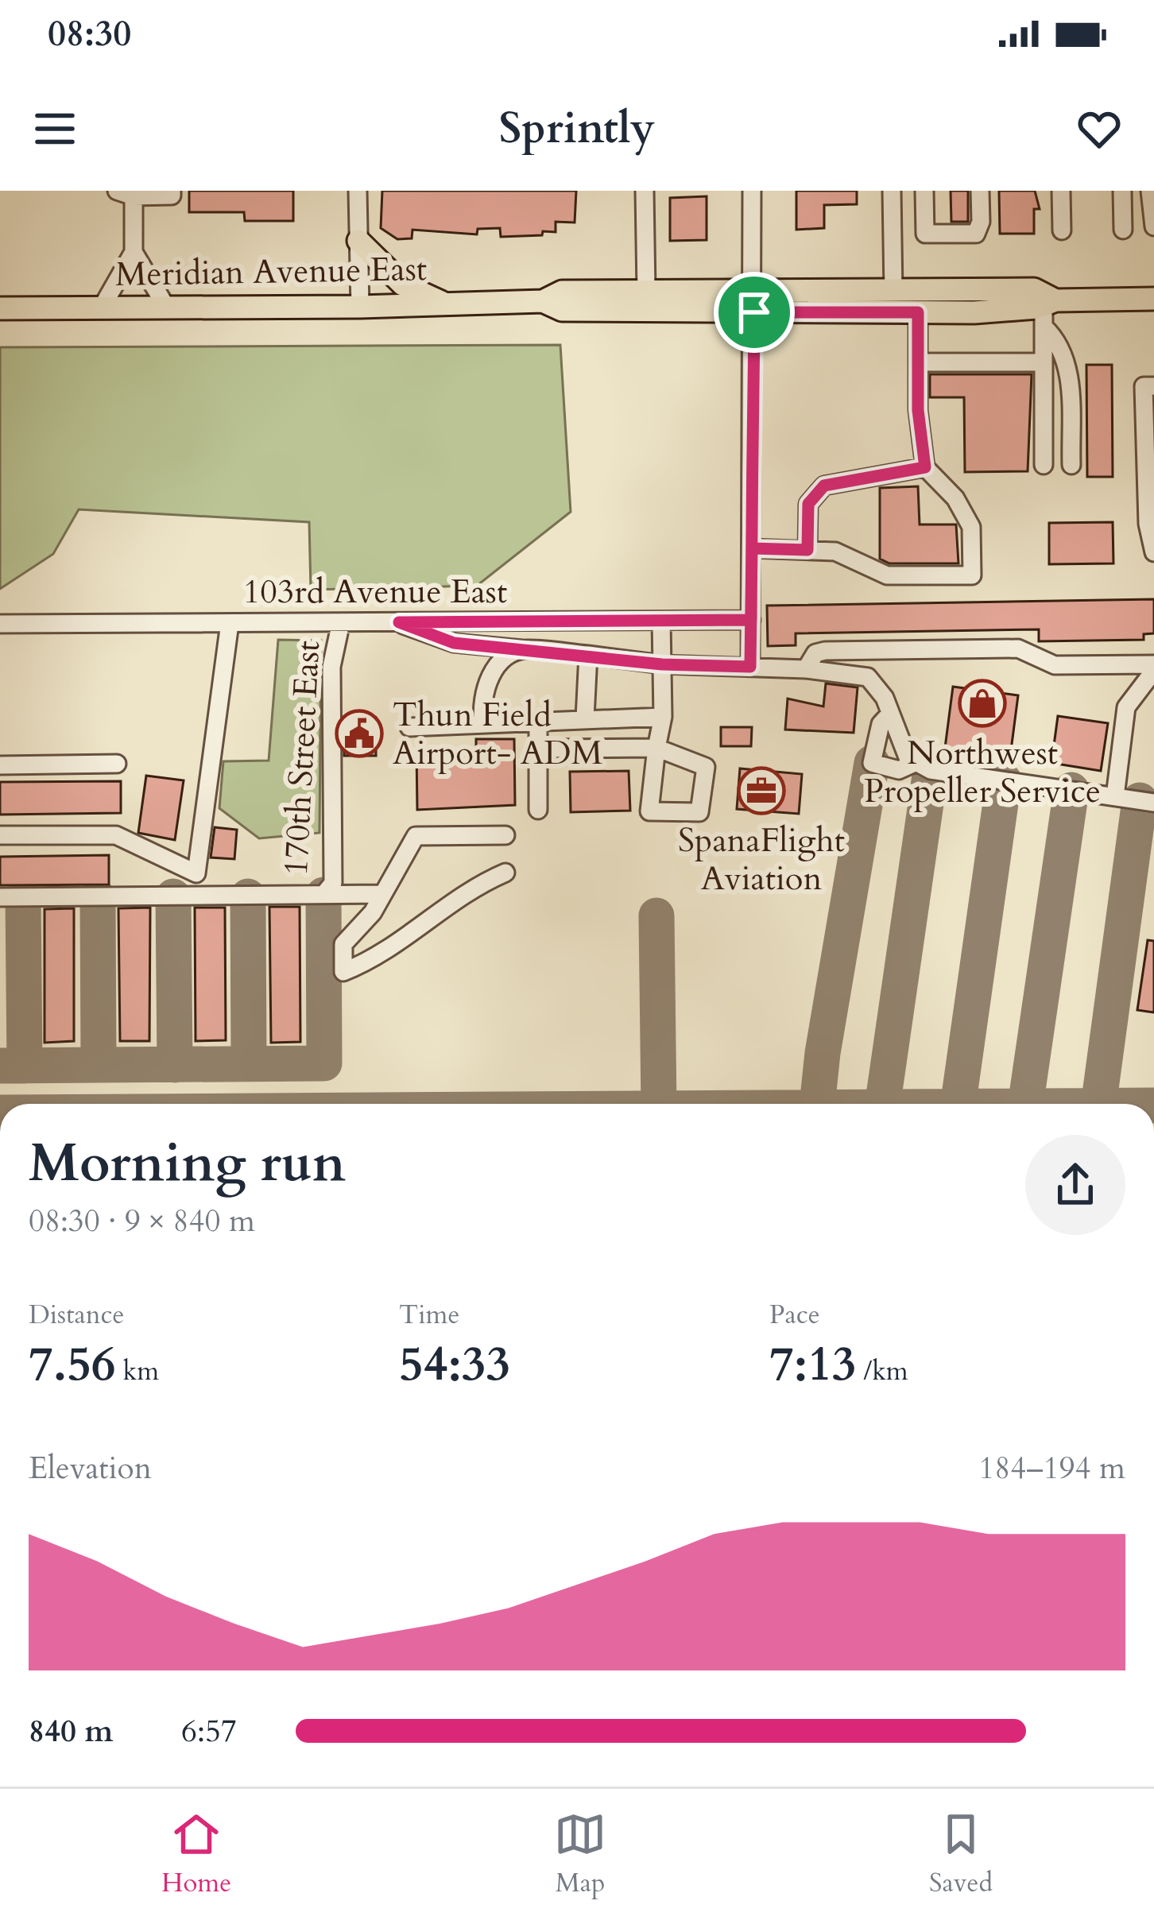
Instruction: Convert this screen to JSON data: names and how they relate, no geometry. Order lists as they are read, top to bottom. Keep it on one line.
{"streets":{"main road":["Meridian Avenue East"],"street":["103rd Avenue East","170th Street East"]},"crossings":[["103rd Avenue East","170th Street East"]],"places":{"shop":["Northwest Propeller Service"],"public building":["Thun Field Airport- ADM"],"office":["SpanaFlight Aviation"]},"page":{"status":"08:30","header":"Sprintly","heading":["Morning run","08:30 · 9 × 840 m"],"stats":[["Distance","7.56 km"],["Time","54:33"],["Pace","7:13 /km"]],"chart":["Elevation","184–194 m"],"list":[{"name":"840 m","note":"6:57"}],"tabs":["Home","Map","Saved"]}}
